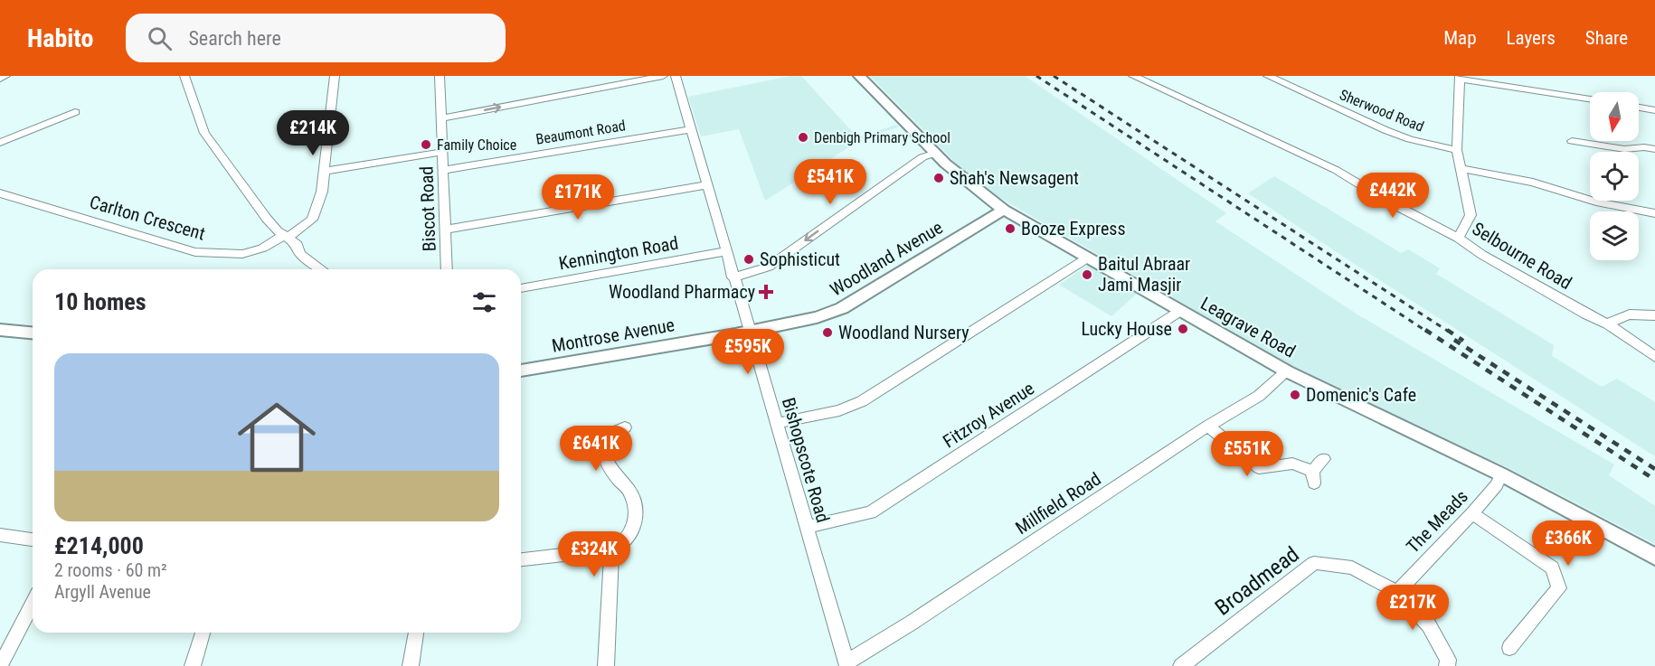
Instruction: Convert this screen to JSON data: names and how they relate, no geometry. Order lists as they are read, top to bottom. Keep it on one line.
{"streets":{"main road":["Woodland Avenue","Leagrave Road","Montrose Avenue"],"street":["Sherwood Road","Beaumont Road","Biscot Road","Carlton Crescent","Kennington Road","Selbourne Road","Fitzroy Avenue","Bishopscote Road","Millfield Road","The Meads","Broadmead"]},"crossings":[["Beaumont Road","Biscot Road"],["Beaumont Road","Bishopscote Road"],["Kennington Road","Bishopscote Road"],["Woodland Avenue","Leagrave Road"],["Woodland Avenue","Montrose Avenue"],["Woodland Avenue","Bishopscote Road"],["Leagrave Road","Fitzroy Avenue"],["Leagrave Road","Millfield Road"],["Leagrave Road","The Meads"],["Montrose Avenue","Bishopscote Road"],["Fitzroy Avenue","Bishopscote Road"],["Bishopscote Road","Millfield Road"],["The Meads","Broadmead"]],"places":{"other":["Denbigh Primary School","Family Choice","Shah's Newsagent","Booze Express","Sophisticut","Baitul Abraar Jami Masjir","Lucky House","Woodland Nursery","Domenic's Cafe"],"health":["Woodland Pharmacy"]},"north":"bottom","page":{"header":"Habito","search":"Search here","nav":["Map","Layers","Share"],"price":["£214K","£541K","£442K","£171K","£595K","£641K","£551K","£366K","£324K","£217K"],"heading":"10 homes","list":[{"name":"£214,000","note":"2 rooms · 60 m² · Argyll Avenue"}]}}
